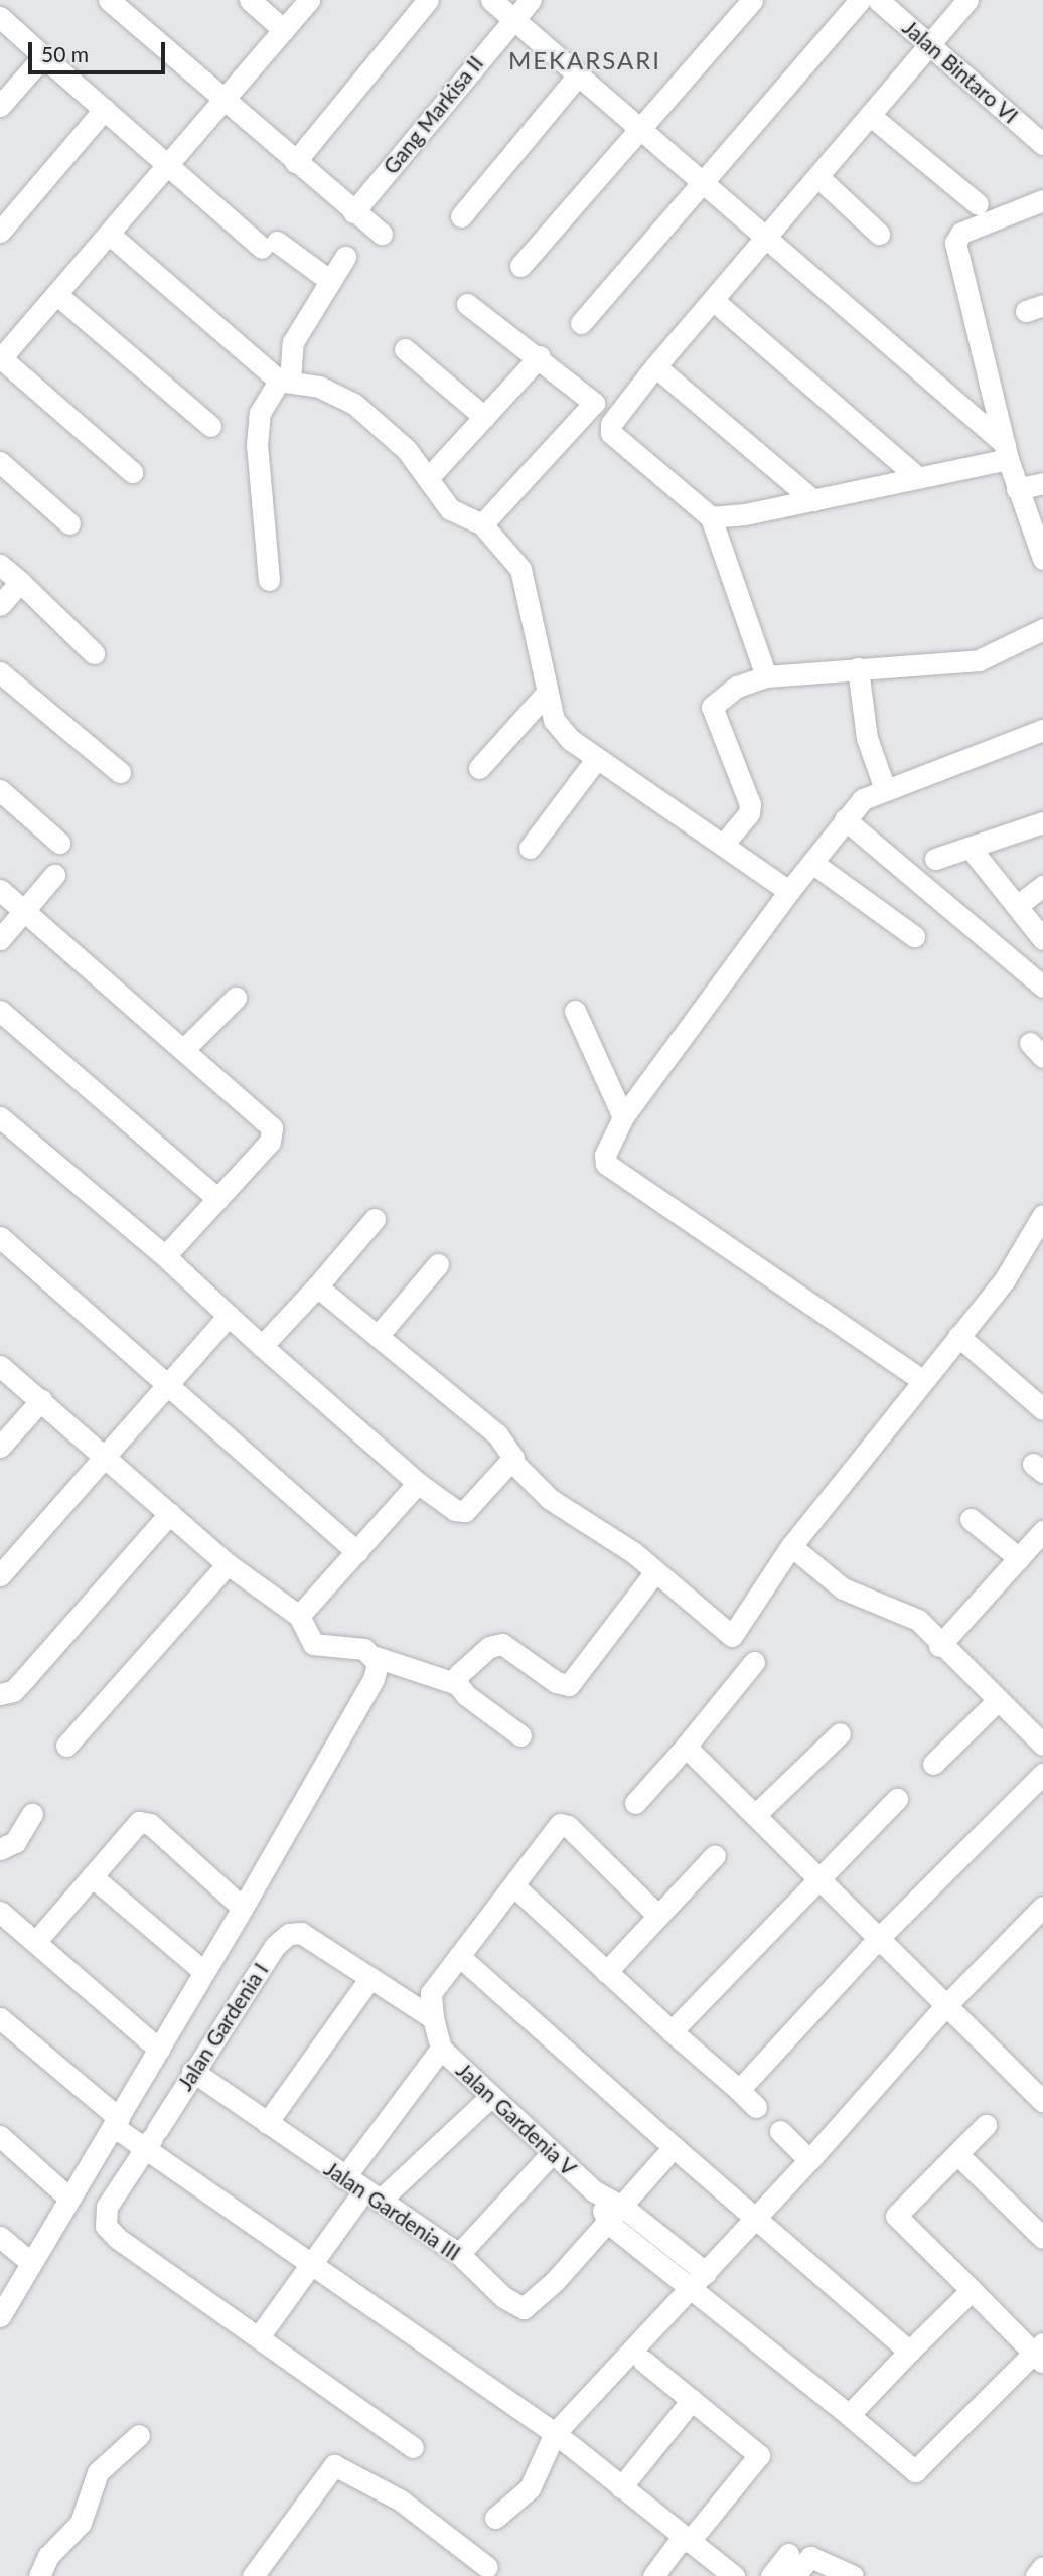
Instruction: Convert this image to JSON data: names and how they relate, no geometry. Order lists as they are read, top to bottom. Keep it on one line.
{"streets":{"street":["Jalan Bintaro VI","Gang Markisa II","Jalan Gardenia I","Jalan Gardenia V","Jalan Gardenia III"]},"crossings":[["Jalan Gardenia I","Jalan Gardenia III"],["Jalan Gardenia V","Jalan Gardenia III"]],"districts":["MEKARSARI"],"scale_bar":"50 m"}
